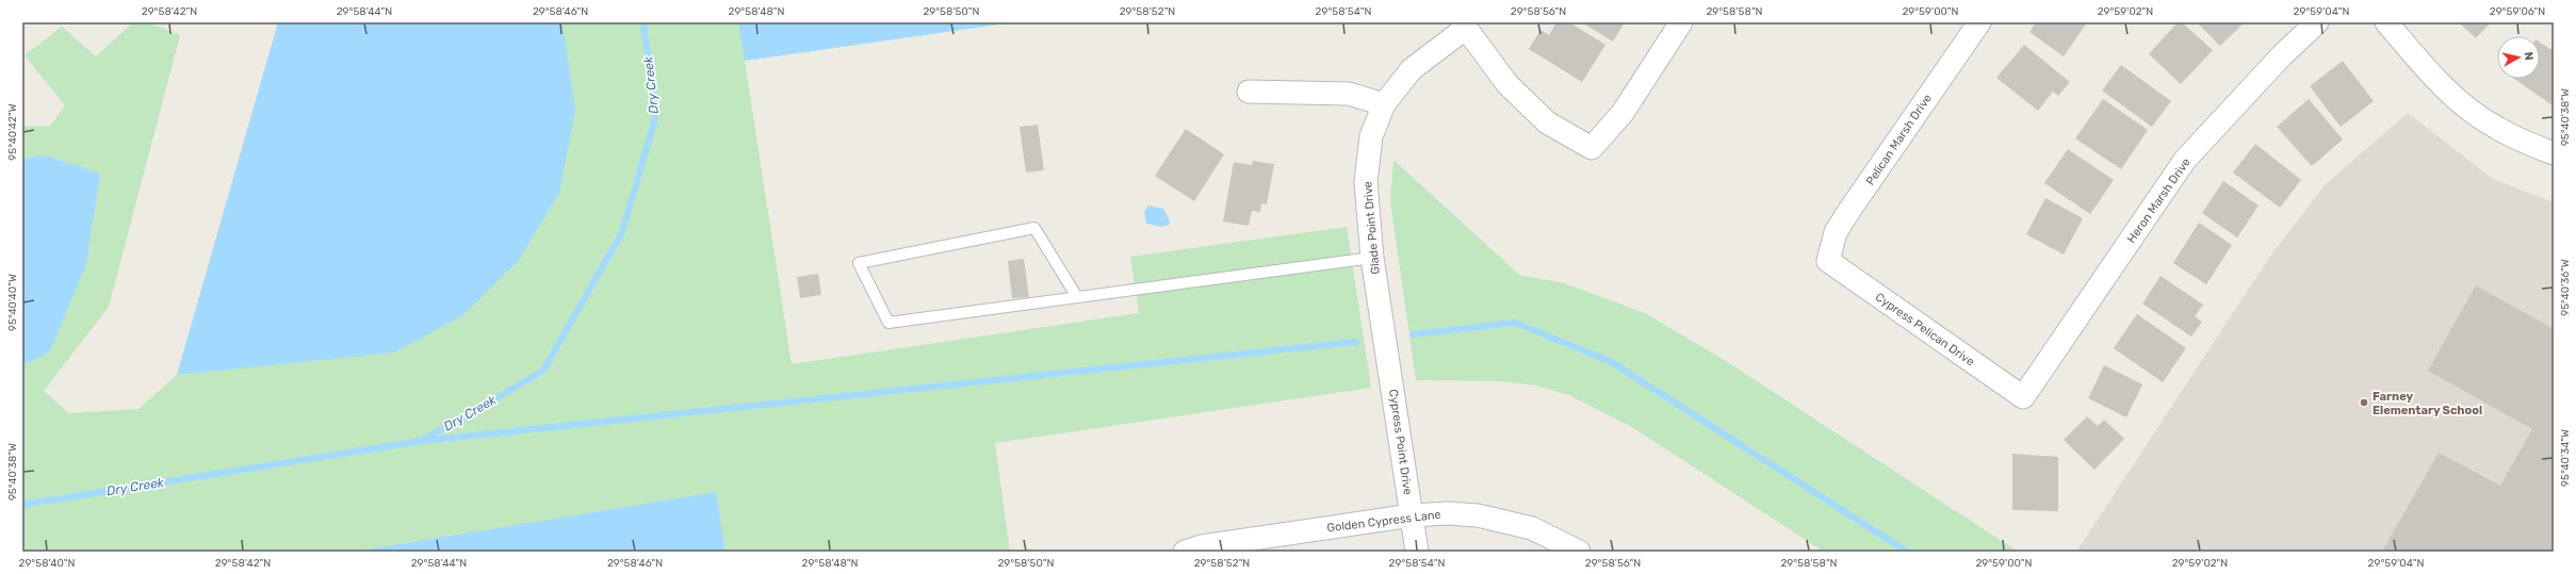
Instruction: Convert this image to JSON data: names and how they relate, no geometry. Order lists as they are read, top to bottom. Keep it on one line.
{"streets":{"street":["Pelican Marsh Drive","Heron Marsh Drive","Glade Point Drive","Cypress Pelican Drive","Cypress Point Drive","Golden Cypress Lane"]},"crossings":[["Pelican Marsh Drive","Cypress Pelican Drive"],["Heron Marsh Drive","Cypress Pelican Drive"],["Glade Point Drive","Cypress Point Drive"],["Cypress Point Drive","Golden Cypress Lane"]],"water":["Dry Creek"],"places":["Farney Elementary School"],"north":"right","coordinates":["29°58'42\"N","29°58'44\"N","29°58'46\"N","29°58'48\"N","29°58'50\"N","29°58'52\"N","29°58'54\"N","29°58'56\"N","29°58'58\"N","29°59'00\"N","29°59'02\"N","29°59'04\"N","29°59'06\"N","95°40'38\"W","95°40'42\"W","95°40'36\"W","95°40'40\"W","95°40'34\"W","29°58'40\"N"]}
